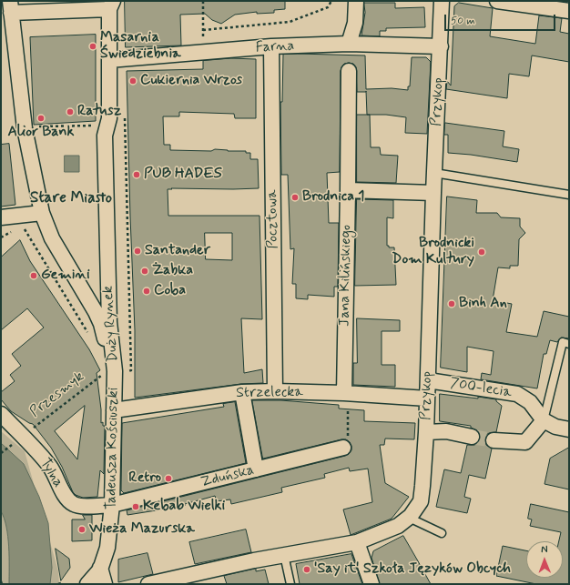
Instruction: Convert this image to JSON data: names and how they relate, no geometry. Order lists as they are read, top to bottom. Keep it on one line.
{"streets":{"street":["Farna","Przykop","Pocztowa","Jana Kilińskiego","Duży Rynek","700-lecia","Strzelecka","Tadeusza Kościuszki","Tylna","Zduńska"],"path":["Przesmyk"]},"crossings":[["Farna","Przykop"],["Farna","Pocztowa"],["Farna","Duży Rynek"],["Przykop","700-lecia"],["Przykop","Strzelecka"],["Pocztowa","Strzelecka"],["Jana Kilińskiego","Strzelecka"],["Duży Rynek","Przesmyk"],["Duży Rynek","Tadeusza Kościuszki"],["Strzelecka","Tadeusza Kościuszki"],["Przesmyk","Tadeusza Kościuszki"],["Przesmyk","Tylna"],["Tadeusza Kościuszki","Tylna"],["Tadeusza Kościuszki","Zduńska"],["Tylna","Zduńska"]],"districts":["Stare Miasto"],"places":["Masarnia Świedziebnia","Cukiernia Wrzos","Ratusz","Alior Bank","PUB HADES","Brodnica 1","Santander","Brodnicki Dom Kultury","Żabka","Gemini","Coba","Binh An","Retro","Kebab Wielki","Wieża Mazurska","'Say it' Szkoła Języków Obcych"],"scale_bar":"50 m","north":"top"}
